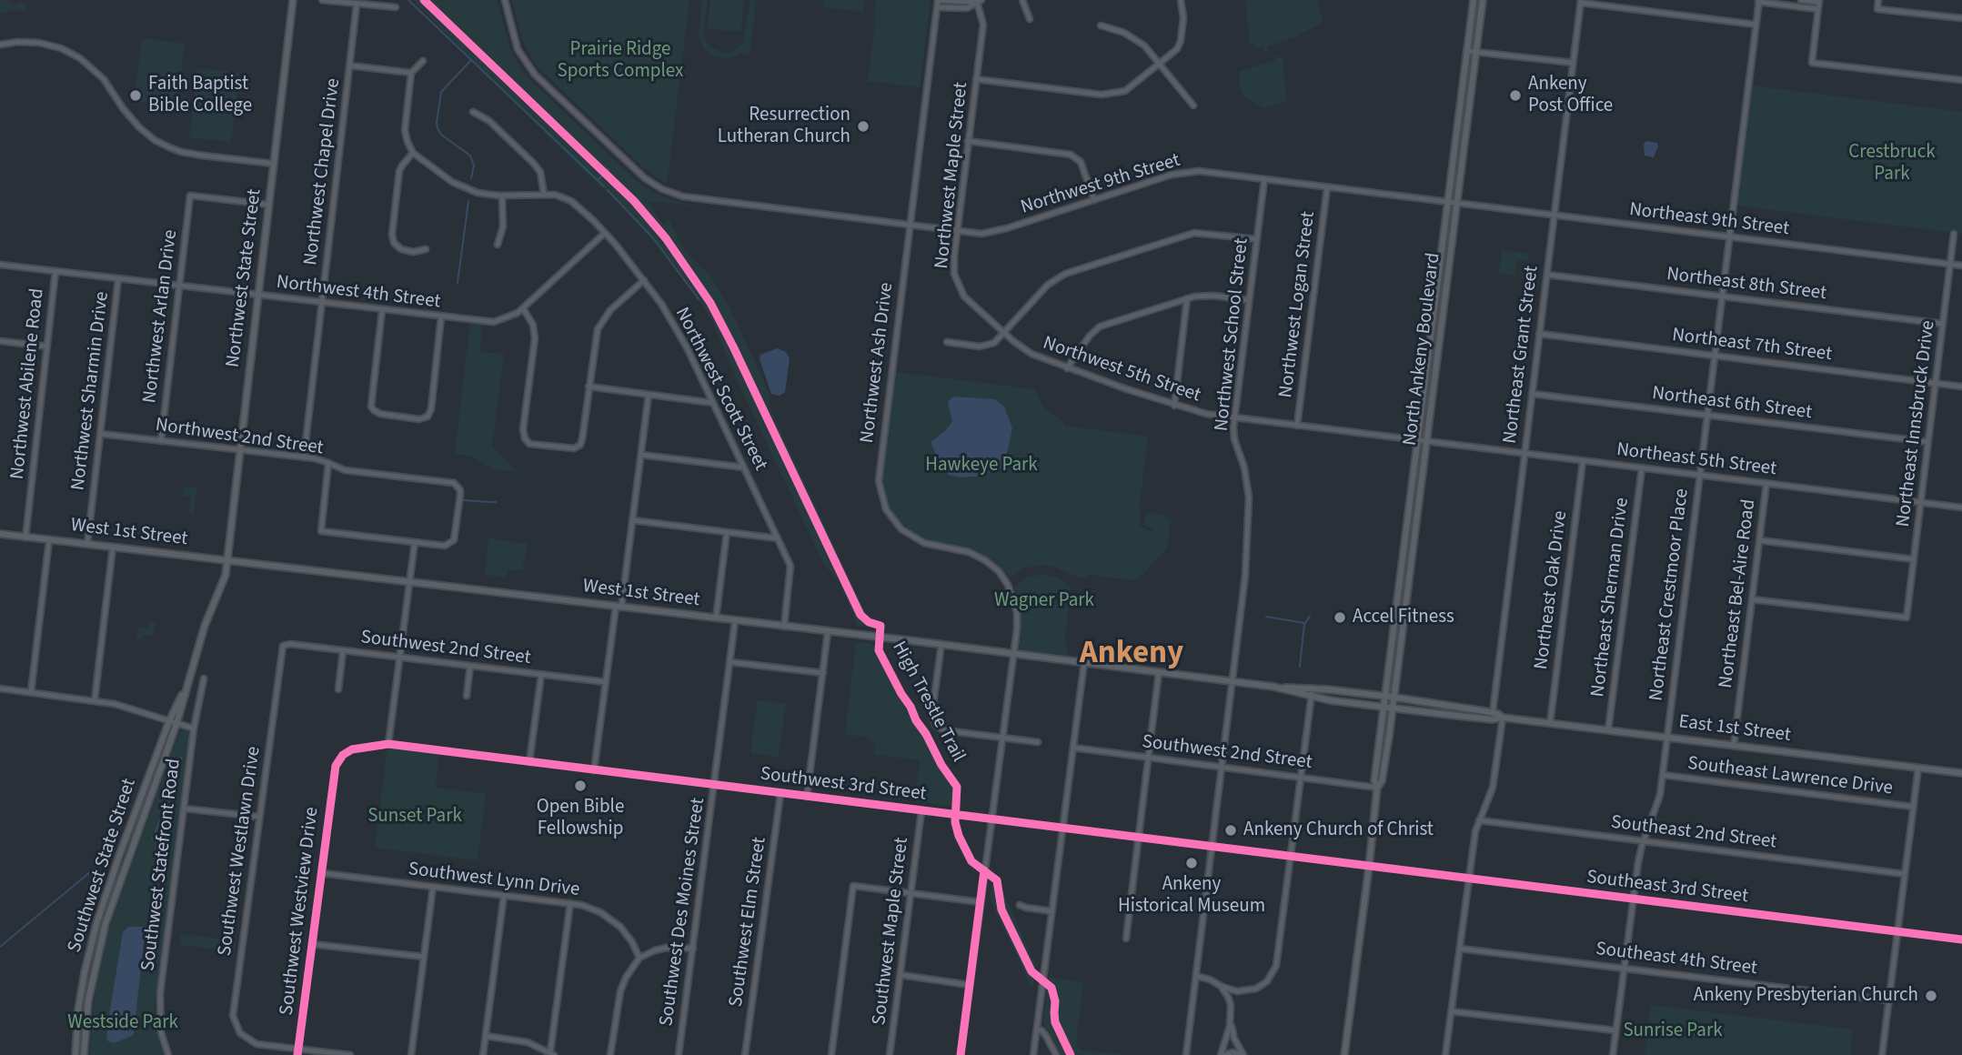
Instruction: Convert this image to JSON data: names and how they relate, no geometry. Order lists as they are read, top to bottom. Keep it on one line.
{"streets":{"main road":["Northwest State Street","North Ankeny Boulevard","West 1st Street","East 1st Street","Southwest State Street"],"street":["Northwest Chapel Drive","Northwest Maple Street","Northwest 9th Street","Northeast 9th Street","Northeast 8th Street","Northwest 4th Street","Northwest Logan Street","Northwest Arlan Drive","Northwest School Street","Northeast 7th Street","Northeast Grant Street","Northwest Ash Drive","Northwest 5th Street","Northwest Abilene Road","Northwest Scott Street","Northwest Sharmin Drive","Northeast 6th Street","Northeast Innsbruck Drive","Northwest 2nd Street","Northeast 5th Street","Northeast Oak Drive","Northeast Bel-Aire Road","Northeast Crestmoor Place","Northeast Sherman Drive","Southwest 2nd Street","Southeast Lawrence Drive","Southwest 3rd Street","Southeast 2nd Street","Southwest Westlawn Drive","Southwest Statefront Road","Southwest Lynn Drive","Southeast 3rd Street","Southwest Westview Drive","Southwest Des Moines Street","Southwest Elm Street","Southwest Maple Street","Southeast 4th Street"],"cycle path":["High Trestle Trail"]},"crossings":[["Northwest Chapel Drive","Northwest 4th Street"],["Northwest Chapel Drive","Northwest 2nd Street"],["Northwest Maple Street","Northwest 9th Street"],["Northwest Maple Street","Northwest 5th Street"],["Northwest 9th Street","Northeast 9th Street"],["Northwest 9th Street","Northwest Logan Street"],["Northwest 9th Street","Northwest School Street"],["Northwest 9th Street","North Ankeny Boulevard"],["Northwest 9th Street","Northwest Ash Drive"],["Northeast 9th Street","North Ankeny Boulevard"],["Northeast 9th Street","Northeast Grant Street"],["Northeast 9th Street","Northeast Innsbruck Drive"],["Northeast 9th Street","Northeast Crestmoor Place"],["Northwest State Street","Northwest 4th Street"],["Northwest State Street","Northwest Arlan Drive"],["Northwest State Street","Northwest 2nd Street"],["Northwest State Street","West 1st Street"],["Northwest State Street","Southwest State Street"],["Northeast 8th Street","Northeast Grant Street"],["Northeast 8th Street","Northeast Innsbruck Drive"],["Northeast 8th Street","Northeast Crestmoor Place"],["Northwest 4th Street","Northwest Arlan Drive"],["Northwest 4th Street","Northwest Abilene Road"],["Northwest 4th Street","Northwest Scott Street"],["Northwest 4th Street","Northwest Sharmin Drive"],["Northwest Logan Street","Northwest 5th Street"],["Northwest Arlan Drive","Northwest 2nd Street"],["Northwest School Street","Northwest 5th Street"],["Northwest School Street","West 1st Street"],["Northwest School Street","Southwest 2nd Street"],["Northwest School Street","Southwest 3rd Street"],["Northeast 7th Street","Northeast Grant Street"],["Northeast 7th Street","Northeast Innsbruck Drive"],["Northeast 7th Street","Northeast Crestmoor Place"],["North Ankeny Boulevard","Northwest 5th Street"],["North Ankeny Boulevard","Northeast 5th Street"],["North Ankeny Boulevard","West 1st Street"],["North Ankeny Boulevard","East 1st Street"],["Northeast Grant Street","Northeast 6th Street"],["Northeast Grant Street","Northeast 5th Street"],["Northeast Grant Street","East 1st Street"],["Northwest Ash Drive","West 1st Street"],["Northwest Ash Drive","Southwest 3rd Street"],["Northwest 5th Street","Northeast 5th Street"],["Northwest Abilene Road","West 1st Street"],["Northwest Scott Street","West 1st Street"],["Northwest Sharmin Drive","Northwest 2nd Street"],["Northwest Sharmin Drive","West 1st Street"],["Northeast 6th Street","Northeast Innsbruck Drive"],["Northeast 6th Street","Northeast Crestmoor Place"],["Northeast Innsbruck Drive","Northeast 5th Street"],["Northeast Innsbruck Drive","Northeast Bel-Aire Road"],["Northeast 5th Street","Northeast Oak Drive"],["Northeast 5th Street","Northeast Bel-Aire Road"],["Northeast 5th Street","Northeast Crestmoor Place"],["Northeast 5th Street","Northeast Sherman Drive"],["West 1st Street","East 1st Street"],["West 1st Street","Southwest State Street"],["West 1st Street","Southwest Des Moines Street"],["Northeast Oak Drive","East 1st Street"],["Northeast Bel-Aire Road","East 1st Street"],["Northeast Crestmoor Place","East 1st Street"],["Northeast Crestmoor Place","Southeast Lawrence Drive"],["Northeast Crestmoor Place","Southeast 2nd Street"],["Northeast Crestmoor Place","Southeast 3rd Street"],["Northeast Crestmoor Place","Southeast 4th Street"],["Northeast Sherman Drive","East 1st Street"],["Southwest 2nd Street","Southwest Westlawn Drive"],["Southwest 3rd Street","Southeast 3rd Street"],["Southwest 3rd Street","Southwest Westview Drive"],["Southwest 3rd Street","Southwest Des Moines Street"],["Southwest 3rd Street","Southwest Elm Street"],["Southwest 3rd Street","Southwest Maple Street"],["Southwest Westlawn Drive","Southwest Westview Drive"],["Southwest Lynn Drive","Southwest Westview Drive"]],"districts":["Ankeny"],"parks":["Prairie Ridge Sports Complex","Crestbruck Park","Hawkeye Park","Wagner Park","Sunset Park","Westside Park","Sunrise Park"],"places":["Faith Baptist Bible College","Ankeny Post Office","Resurrection Lutheran Church","Accel Fitness","Open Bible Fellowship","Ankeny Church of Christ","Ankeny Historical Museum","Ankeny Presbyterian Church"]}
